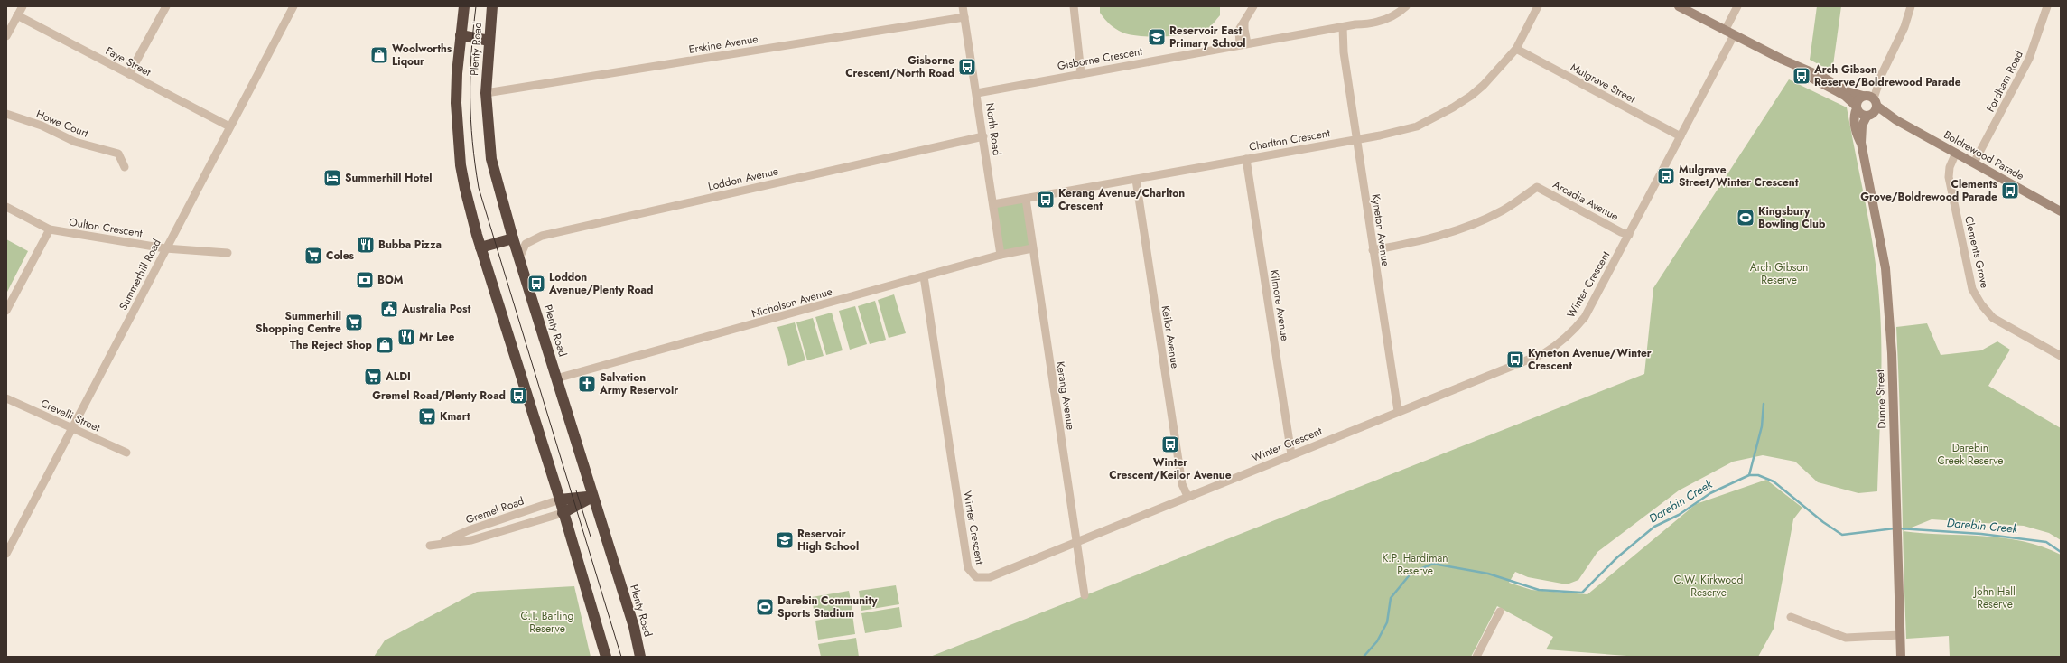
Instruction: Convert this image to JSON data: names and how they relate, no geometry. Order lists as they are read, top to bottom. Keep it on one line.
{"streets":{"highway":["Plenty Road"],"main road":["Boldrewood Parade","Dunne Street"],"street":["Erskine Avenue","Gisborne Crescent","Faye Street","Fordham Road","Mulgrave Street","Howe Court","North Road","Charlton Crescent","Loddon Avenue","Arcadia Avenue","Oulton Crescent","Kyneton Avenue","Clements Grove","Summerhill Road","Winter Crescent","Nicholson Avenue","Kilmore Avenue","Keilor Avenue","Kerang Avenue","Crevelli Street","Gremel Road"]},"crossings":[["Erskine Avenue","Plenty Road"],["Erskine Avenue","North Road"],["Plenty Road","Loddon Avenue"],["Plenty Road","Nicholson Avenue"],["Plenty Road","Gremel Road"],["Gisborne Crescent","North Road"],["Gisborne Crescent","Kyneton Avenue"],["Faye Street","Summerhill Road"],["Fordham Road","Boldrewood Parade"],["Mulgrave Street","Charlton Crescent"],["Mulgrave Street","Winter Crescent"],["North Road","Charlton Crescent"],["North Road","Loddon Avenue"],["North Road","Nicholson Avenue"],["Charlton Crescent","Kyneton Avenue"],["Charlton Crescent","Kilmore Avenue"],["Charlton Crescent","Keilor Avenue"],["Charlton Crescent","Kerang Avenue"],["Boldrewood Parade","Clements Grove"],["Boldrewood Parade","Winter Crescent"],["Boldrewood Parade","Dunne Street"],["Arcadia Avenue","Kyneton Avenue"],["Arcadia Avenue","Winter Crescent"],["Oulton Crescent","Summerhill Road"],["Kyneton Avenue","Winter Crescent"],["Summerhill Road","Crevelli Street"],["Winter Crescent","Nicholson Avenue"],["Winter Crescent","Kilmore Avenue"],["Winter Crescent","Keilor Avenue"],["Winter Crescent","Kerang Avenue"],["Nicholson Avenue","Kerang Avenue"]],"water":["Darebin Creek"],"parks":["Arch Gibson Reserve","Darebin Creek Reserve","K.P. Hardiman Reserve","C.W. Kirkwood Reserve","John Hall Reserve","C.T. Barling Reserve"],"places":{"school or university":["Reservoir East Primary School","Reservoir High School"],"shop":["Woolworths Liqour","The Reject Shop"],"bus stop":["Gisborne Crescent/North Road","Arch Gibson Reserve/Boldrewood Parade","Mulgrave Street/Winter Crescent","Clements Grove/Boldrewood Parade","Kerang Avenue/Charlton Crescent","Loddon Avenue/Plenty Road","Kyneton Avenue/Winter Crescent","Gremel Road/Plenty Road","Winter Crescent/Keilor Avenue"],"hotel":["Summerhill Hotel"],"sports":["Kingsbury Bowling Club","Darebin Community Sports Stadium"],"restaurant":["Bubba Pizza","Mr Lee"],"supermarket":["Coles","Summerhill Shopping Centre","ALDI","Kmart"],"bank":["BOM"],"public building":["Australia Post"],"church":["Salvation Army Reservoir"]}}
